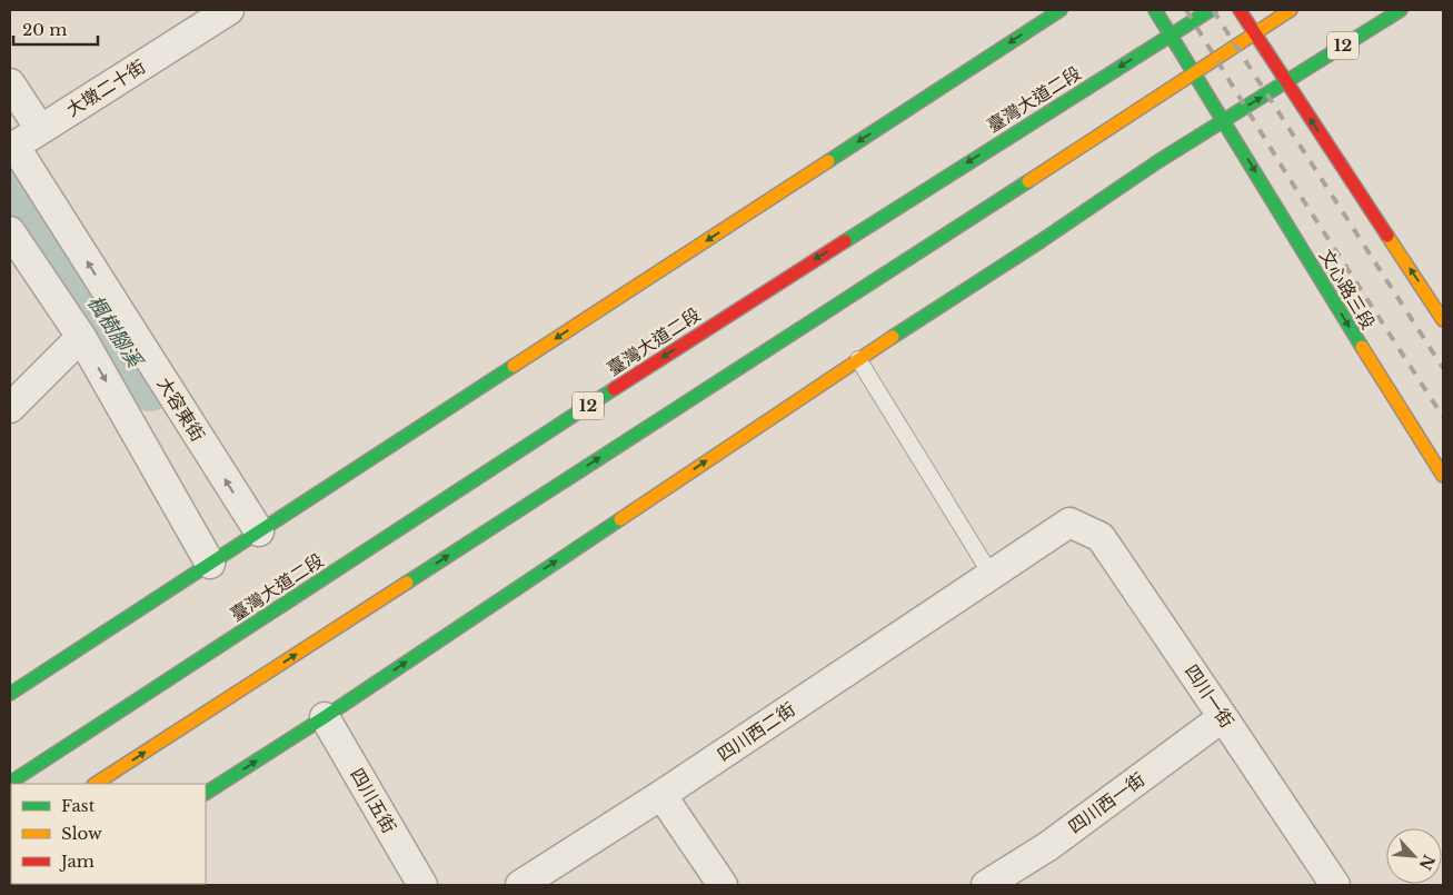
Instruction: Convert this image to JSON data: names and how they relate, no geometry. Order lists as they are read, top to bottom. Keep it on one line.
{"streets":{"main road":["12","臺灣大道二段","文心路三段"],"street":["大墩二十街","大容東街","四川一街","四川西二街","四川五街","四川西一街"]},"crossings":[["12","文心路三段"],["12","四川五街"],["大墩二十街","大容東街"],["臺灣大道二段","文心路三段"],["四川一街","四川西二街"],["四川一街","四川西一街"]],"water":["楓樹腳溪"],"legend":["Fast","Slow","Jam"],"scale_bar":"20 m","north":"bottom right"}
